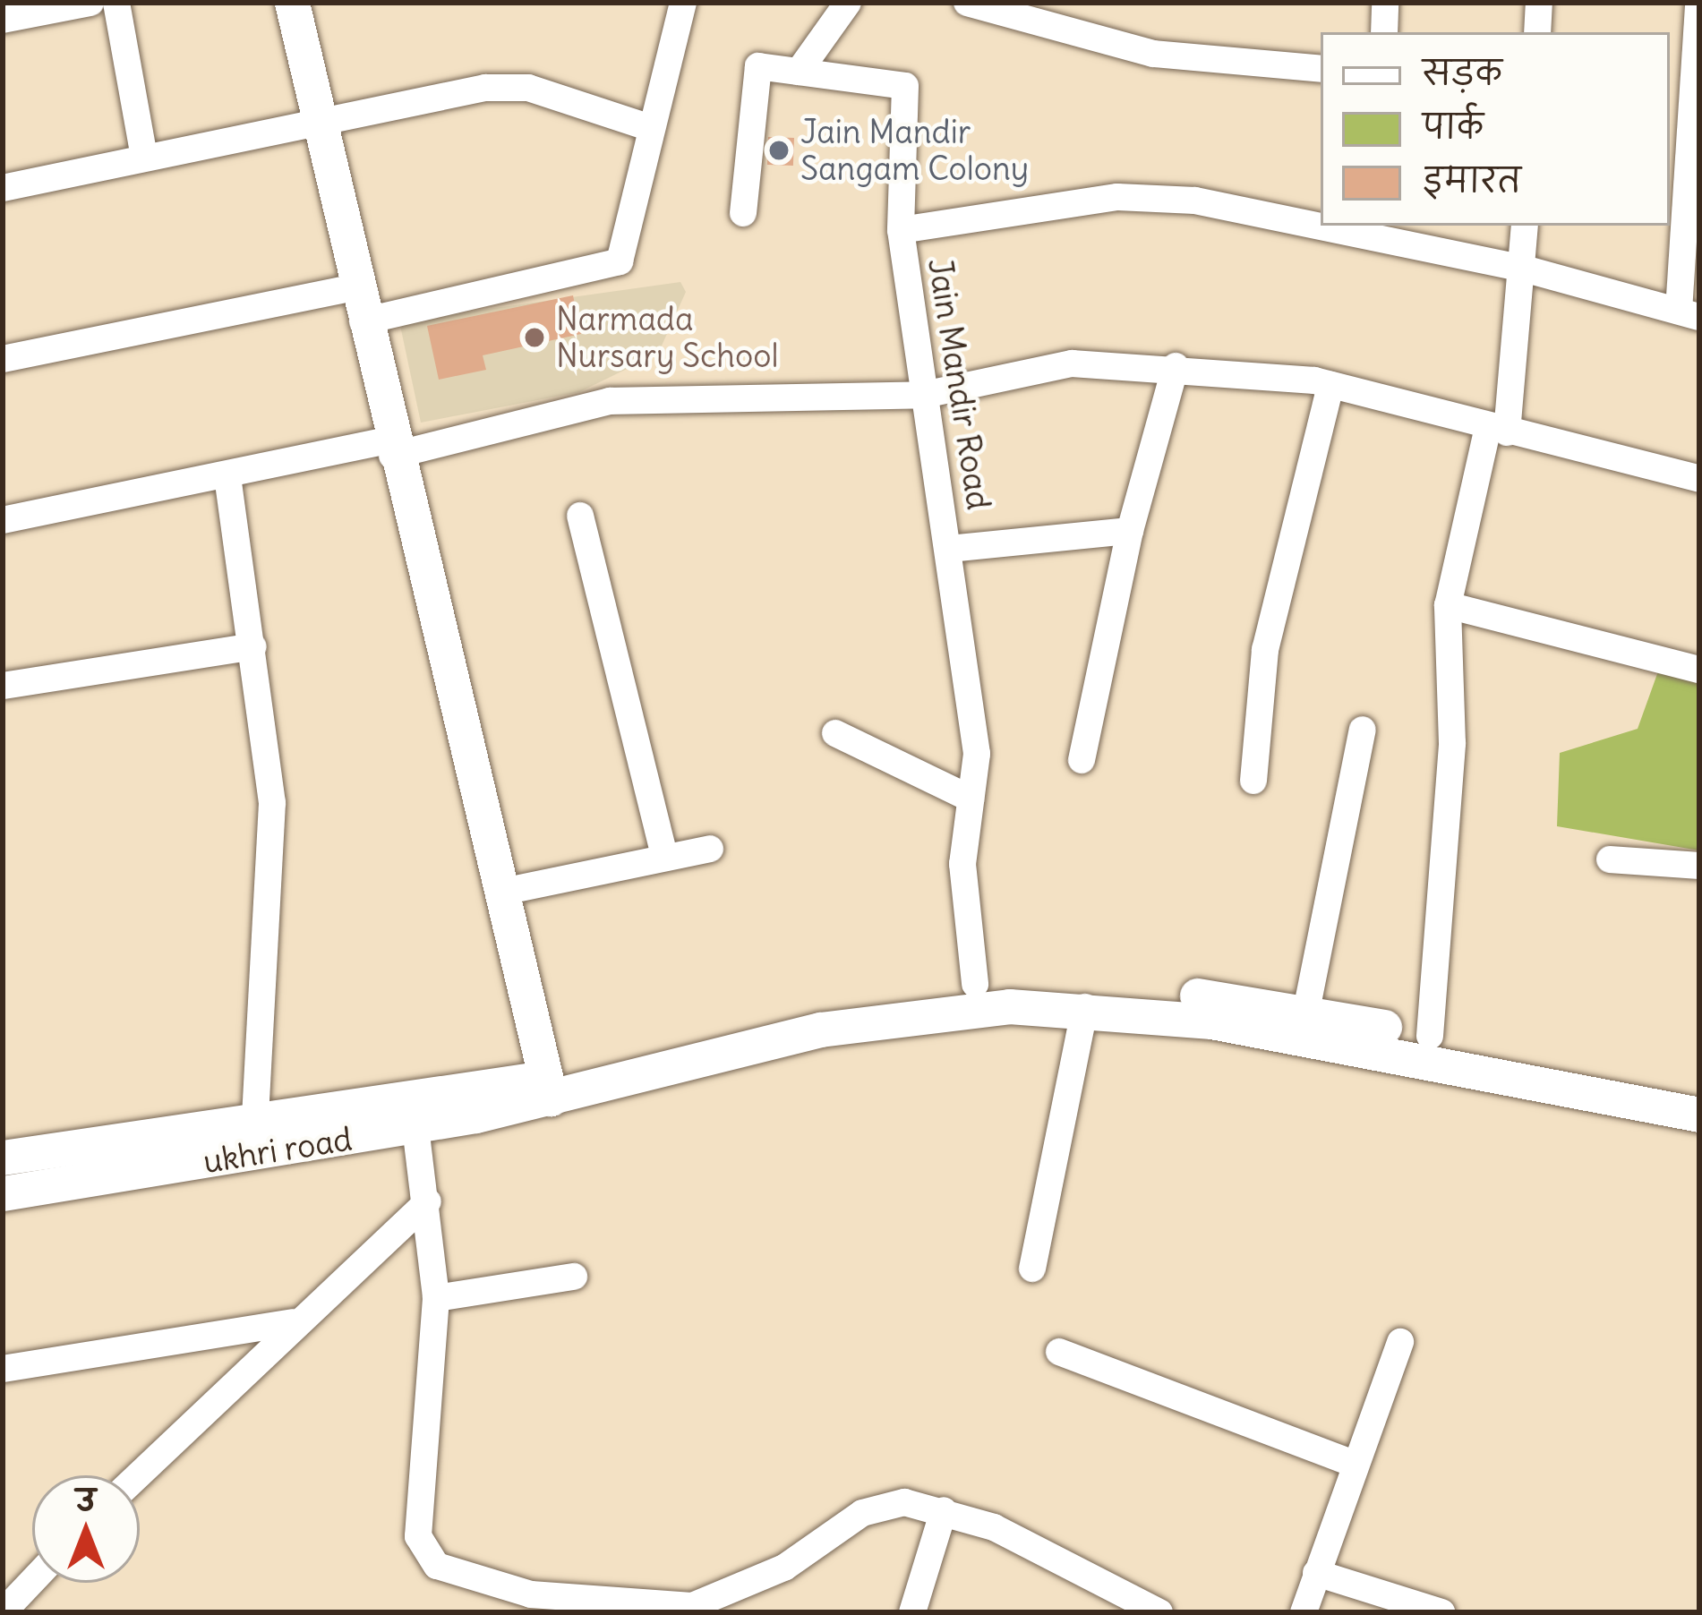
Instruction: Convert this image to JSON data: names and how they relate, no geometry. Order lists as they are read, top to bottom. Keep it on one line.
{"streets":{"street":["Jain Mandir Road","ukhri road"]},"places":["Jain Mandir Sangam Colony","Narmada Nursary School"],"legend":["सड़क","पार्क","इमारत"],"north":"top"}
